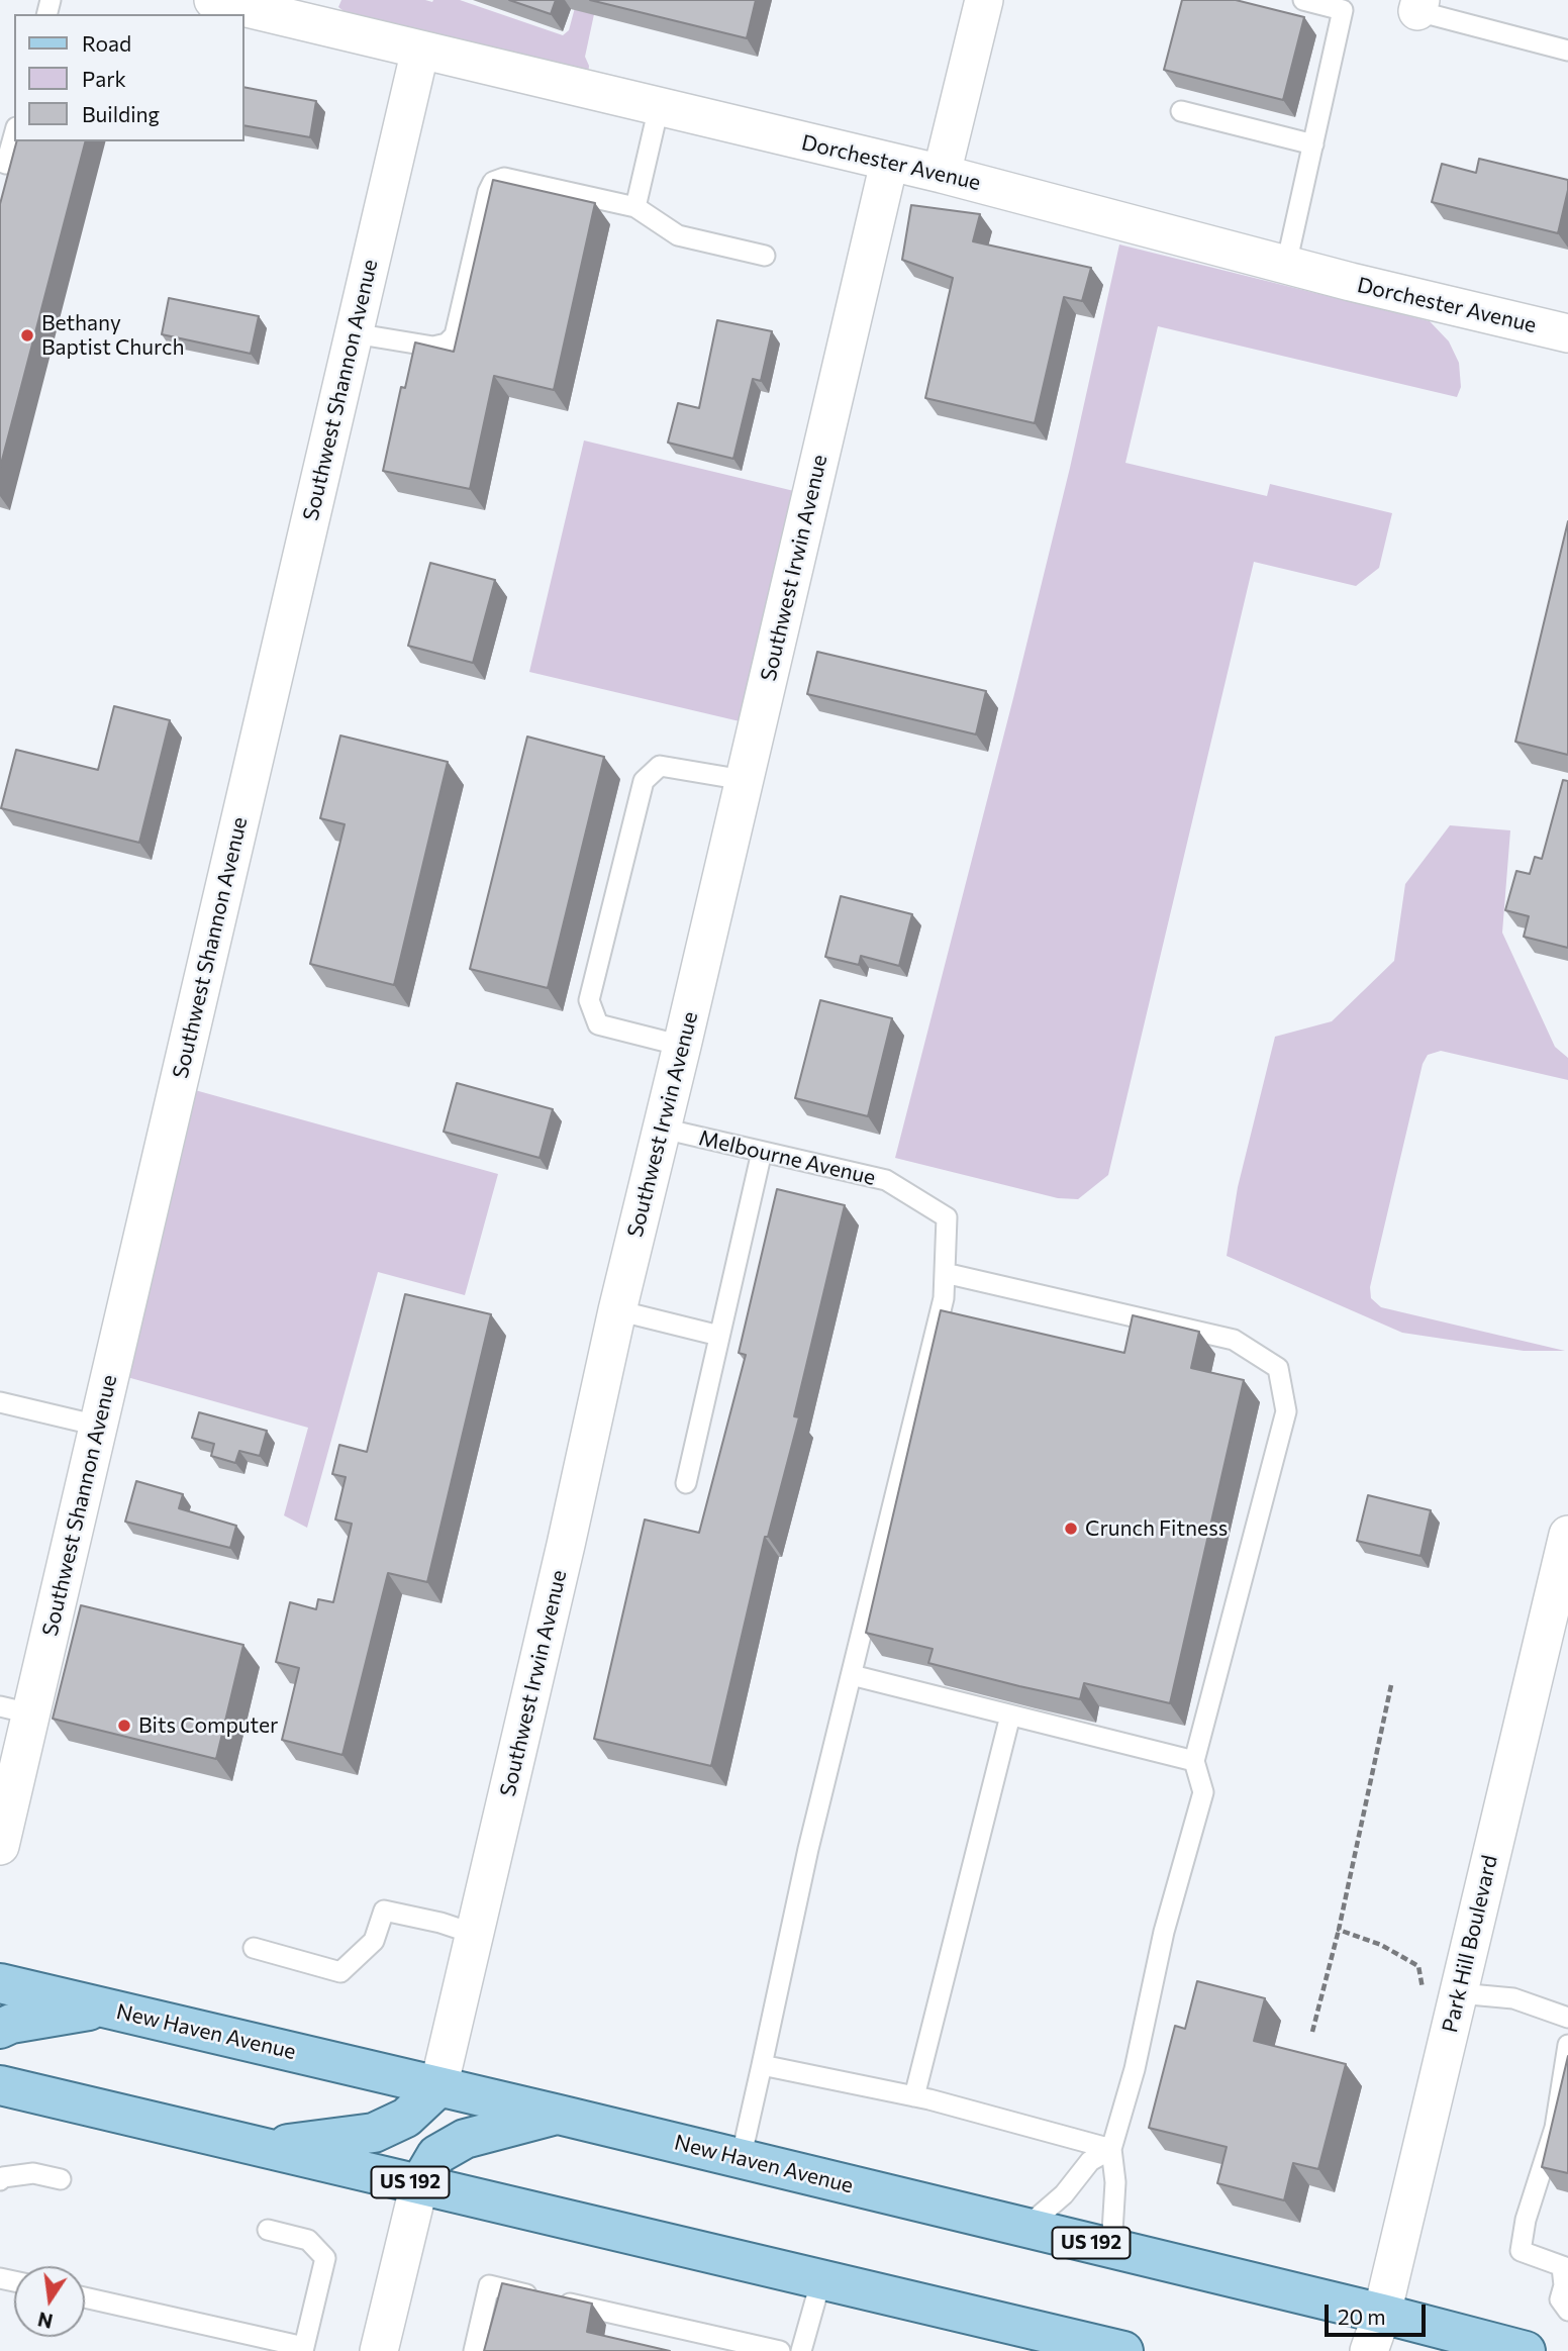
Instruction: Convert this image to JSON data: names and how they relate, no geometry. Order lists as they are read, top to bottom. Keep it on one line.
{"streets":{"main road":["New Haven Avenue","US 192"],"street":["Dorchester Avenue","Southwest Shannon Avenue","Southwest Irwin Avenue","Park Hill Boulevard"],"lane":["Melbourne Avenue"]},"crossings":[["Dorchester Avenue","Southwest Shannon Avenue"],["Dorchester Avenue","Southwest Irwin Avenue"],["Southwest Irwin Avenue","Melbourne Avenue"],["Southwest Irwin Avenue","New Haven Avenue"],["Melbourne Avenue","New Haven Avenue"],["Park Hill Boulevard","New Haven Avenue"]],"places":["Bethany Baptist Church","Crunch Fitness","Bits Computer"],"legend":["Road","Park","Building"],"scale_bar":"20 m","north":"bottom"}
